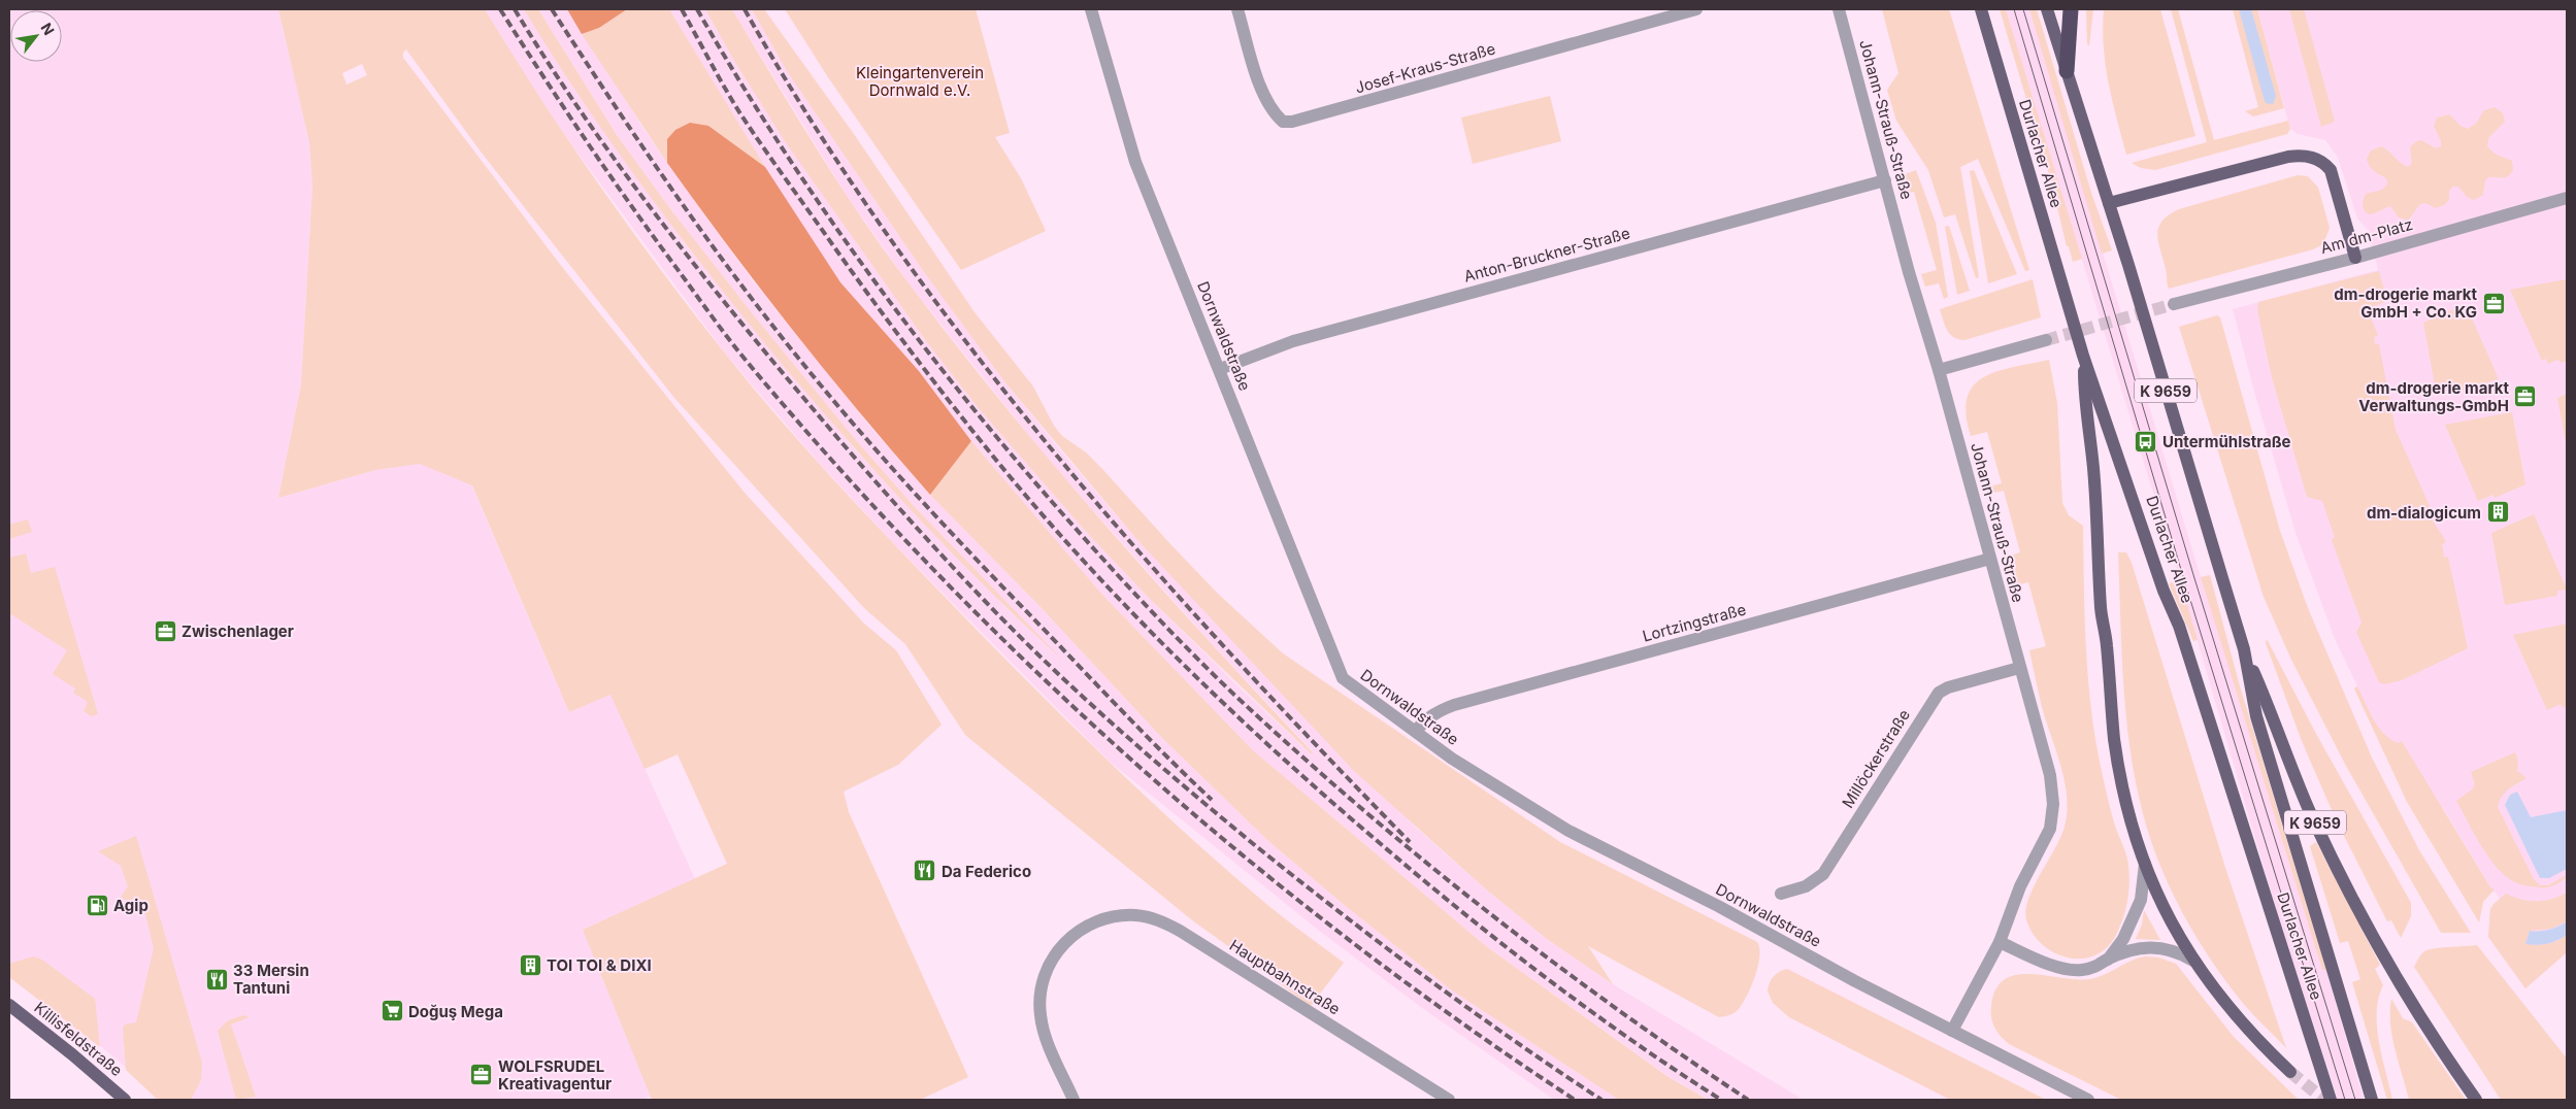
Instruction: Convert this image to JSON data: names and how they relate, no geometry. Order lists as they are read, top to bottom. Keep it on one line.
{"streets":{"main road":["Durlacher Allee","K 9659","Killisfeldstraße"],"street":["Josef-Kraus-Straße","Johann-Strauß-Straße","Am dm-Platz","Anton-Bruckner-Straße","Dornwaldstraße","Lortzingstraße","Millöckerstraße","Hauptbahnstraße"]},"crossings":[["Johann-Strauß-Straße","Anton-Bruckner-Straße"],["Johann-Strauß-Straße","Dornwaldstraße"],["Johann-Strauß-Straße","Lortzingstraße"],["Johann-Strauß-Straße","Millöckerstraße"],["Durlacher Allee","K 9659"],["Anton-Bruckner-Straße","Dornwaldstraße"],["Dornwaldstraße","Lortzingstraße"]],"parks":["Kleingartenverein Dornwald e.V."],"places":{"office":["dm-drogerie markt GmbH + Co. KG","dm-drogerie markt Verwaltungs-GmbH","Zwischenlager","WOLFSRUDEL Kreativagentur"],"bus stop":["Untermühlstraße"],"building":["dm-dialogicum","TOI TOI & DIXI"],"restaurant":["Da Federico","33 Mersin Tantuni"],"fuel station":["Agip"],"supermarket":["Doğuş Mega"]},"north":"top right"}
